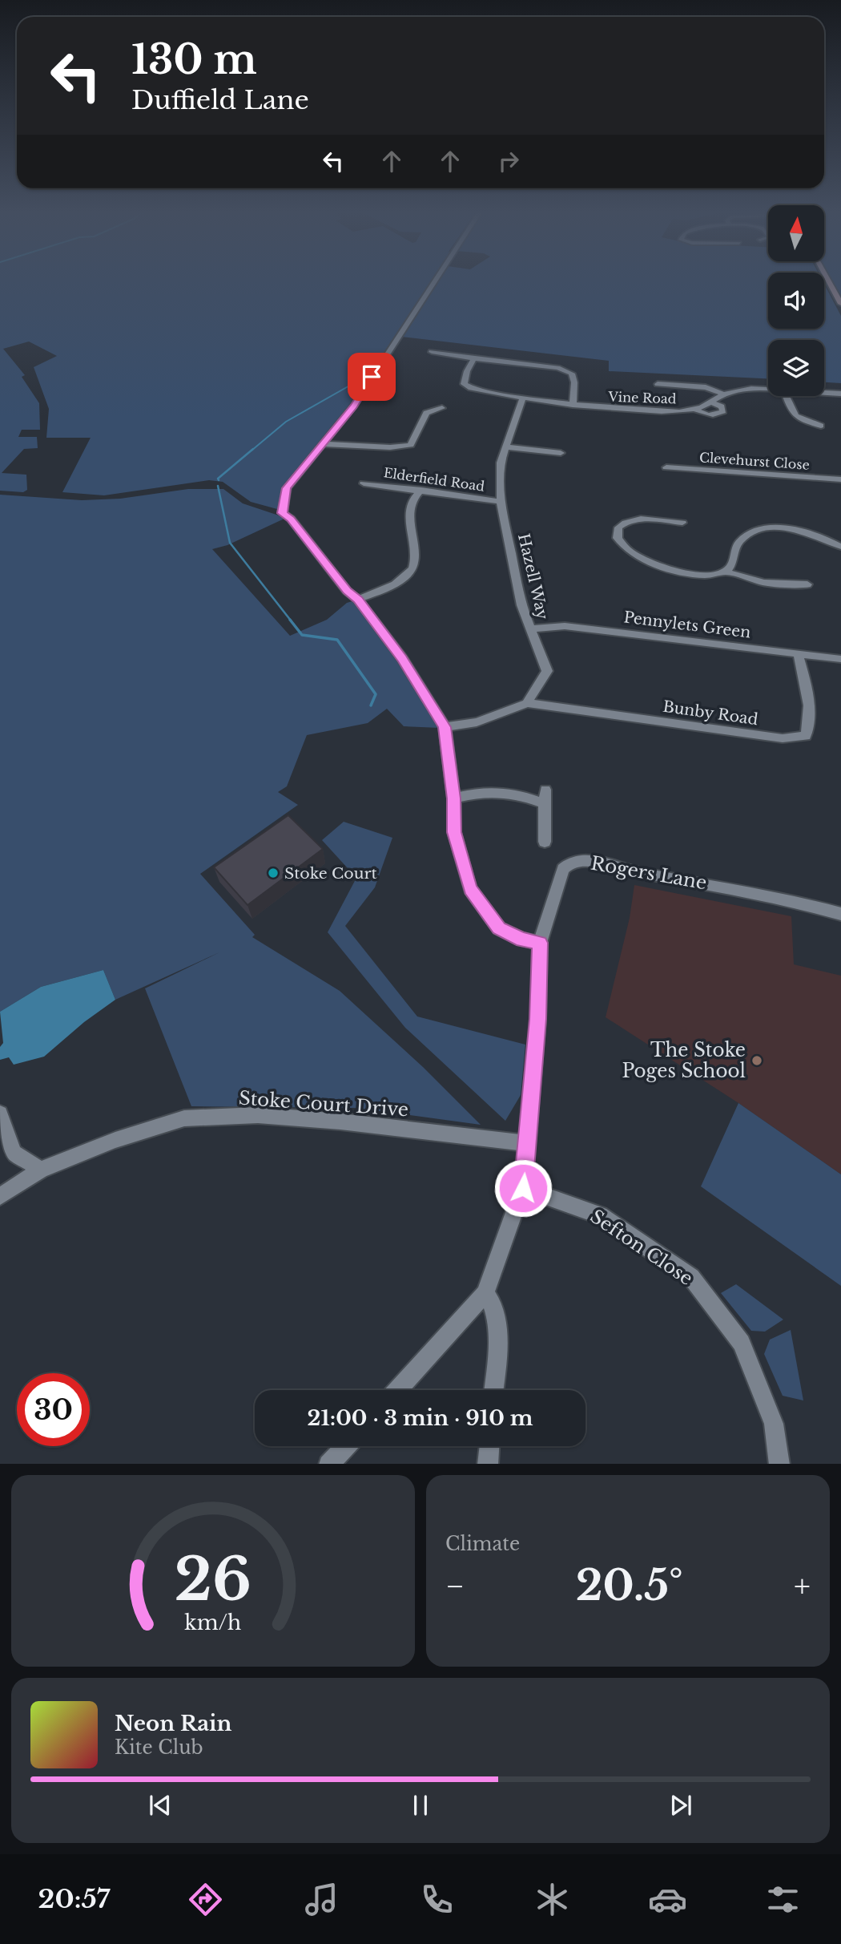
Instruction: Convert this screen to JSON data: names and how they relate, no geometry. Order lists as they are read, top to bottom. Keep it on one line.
{"streets":{"street":["Vine Road","Clevehurst Close","Elderfield Road","Hazell Way","Pennylets Green","Bunby Road","Rogers Lane","Stoke Court Drive","Sefton Close"]},"crossings":[["Vine Road","Hazell Way"],["Elderfield Road","Hazell Way"],["Hazell Way","Pennylets Green"],["Hazell Way","Bunby Road"],["Pennylets Green","Bunby Road"],["Rogers Lane","Stoke Court Drive"],["Rogers Lane","Sefton Close"]],"places":["Stoke Court","The Stoke Poges School"],"north":"top","page":{"turn":["130 m","Duffield Lane"],"limit":"30","trip":"21:00 · 3 min · 910 m","tile":"Climate","heat":["−","20.5°","+"],"song":["Neon Rain","Kite Club"],"tabs":"20:57","gauge":["26","km/h"]}}
